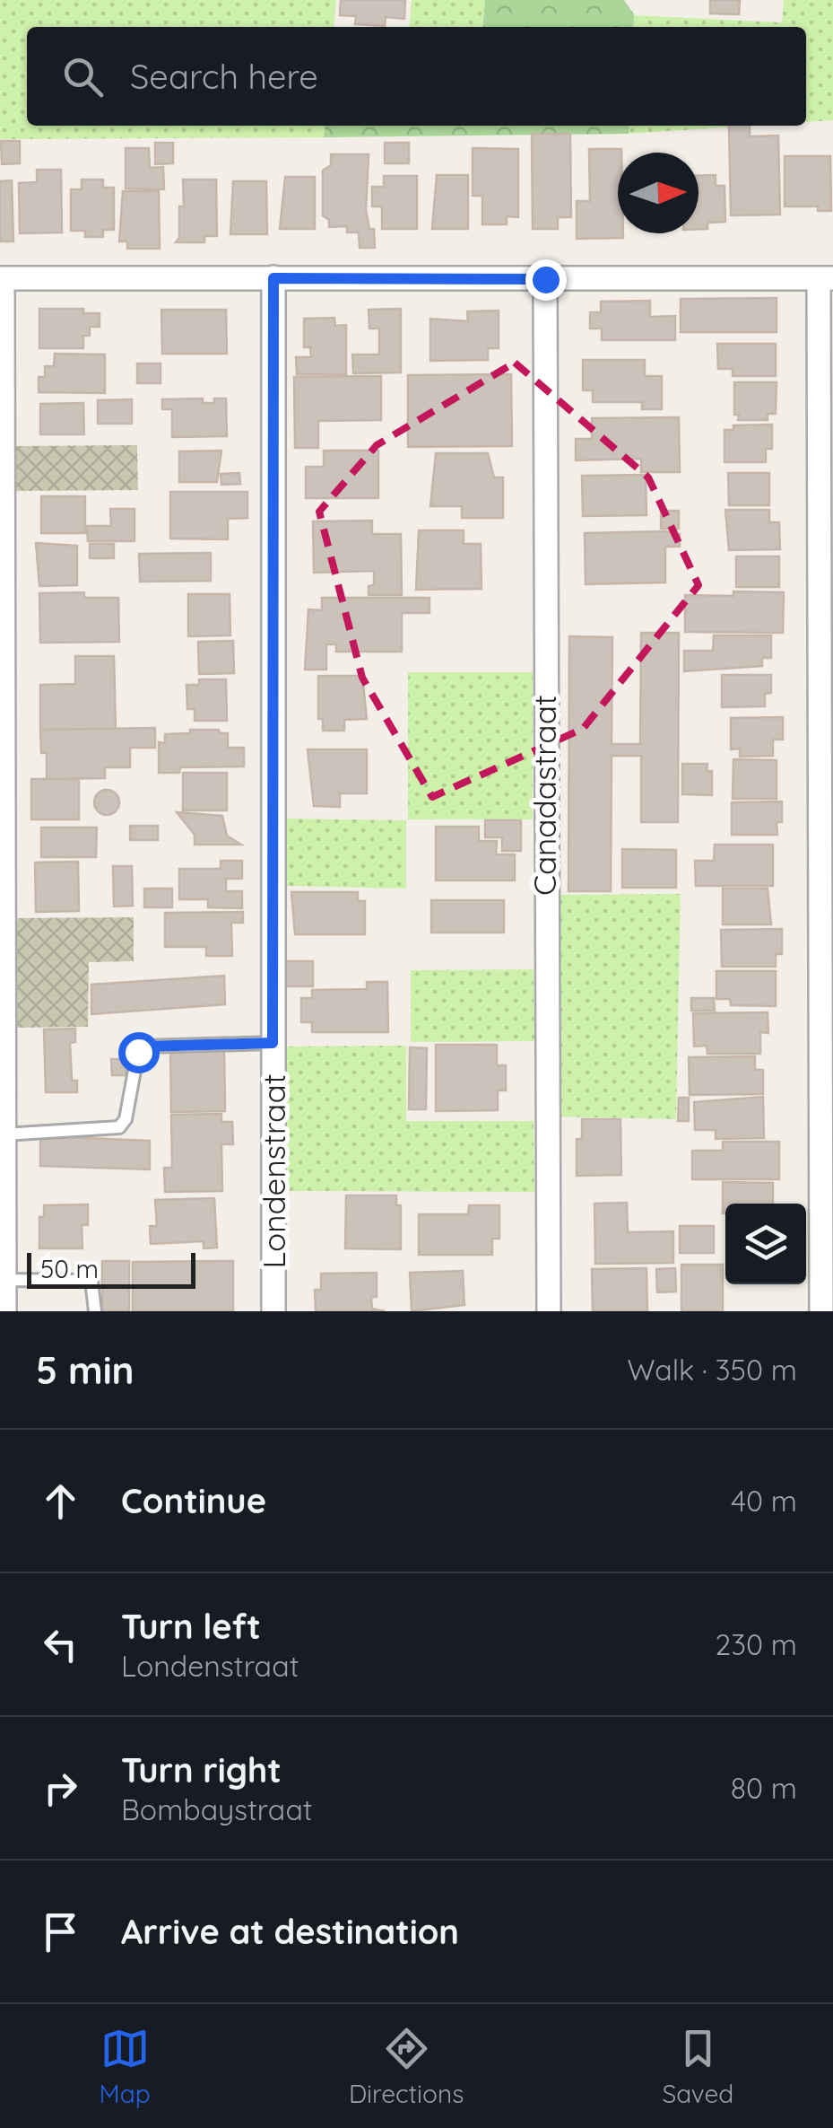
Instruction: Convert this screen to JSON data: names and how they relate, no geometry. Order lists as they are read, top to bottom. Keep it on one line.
{"streets":{"street":["Canadastraat","Londenstraat"]},"scale_bar":"50 m","north":"right","page":{"search":"Search here","scale":"50 m","heading":["5 min","Walk · 350 m"],"list":[["Continue","40 m"],["Turn left","Londenstraat","230 m"],["Turn right","Bombaystraat","80 m"],"Arrive at destination"],"nav":["Map","Directions","Saved"]}}
